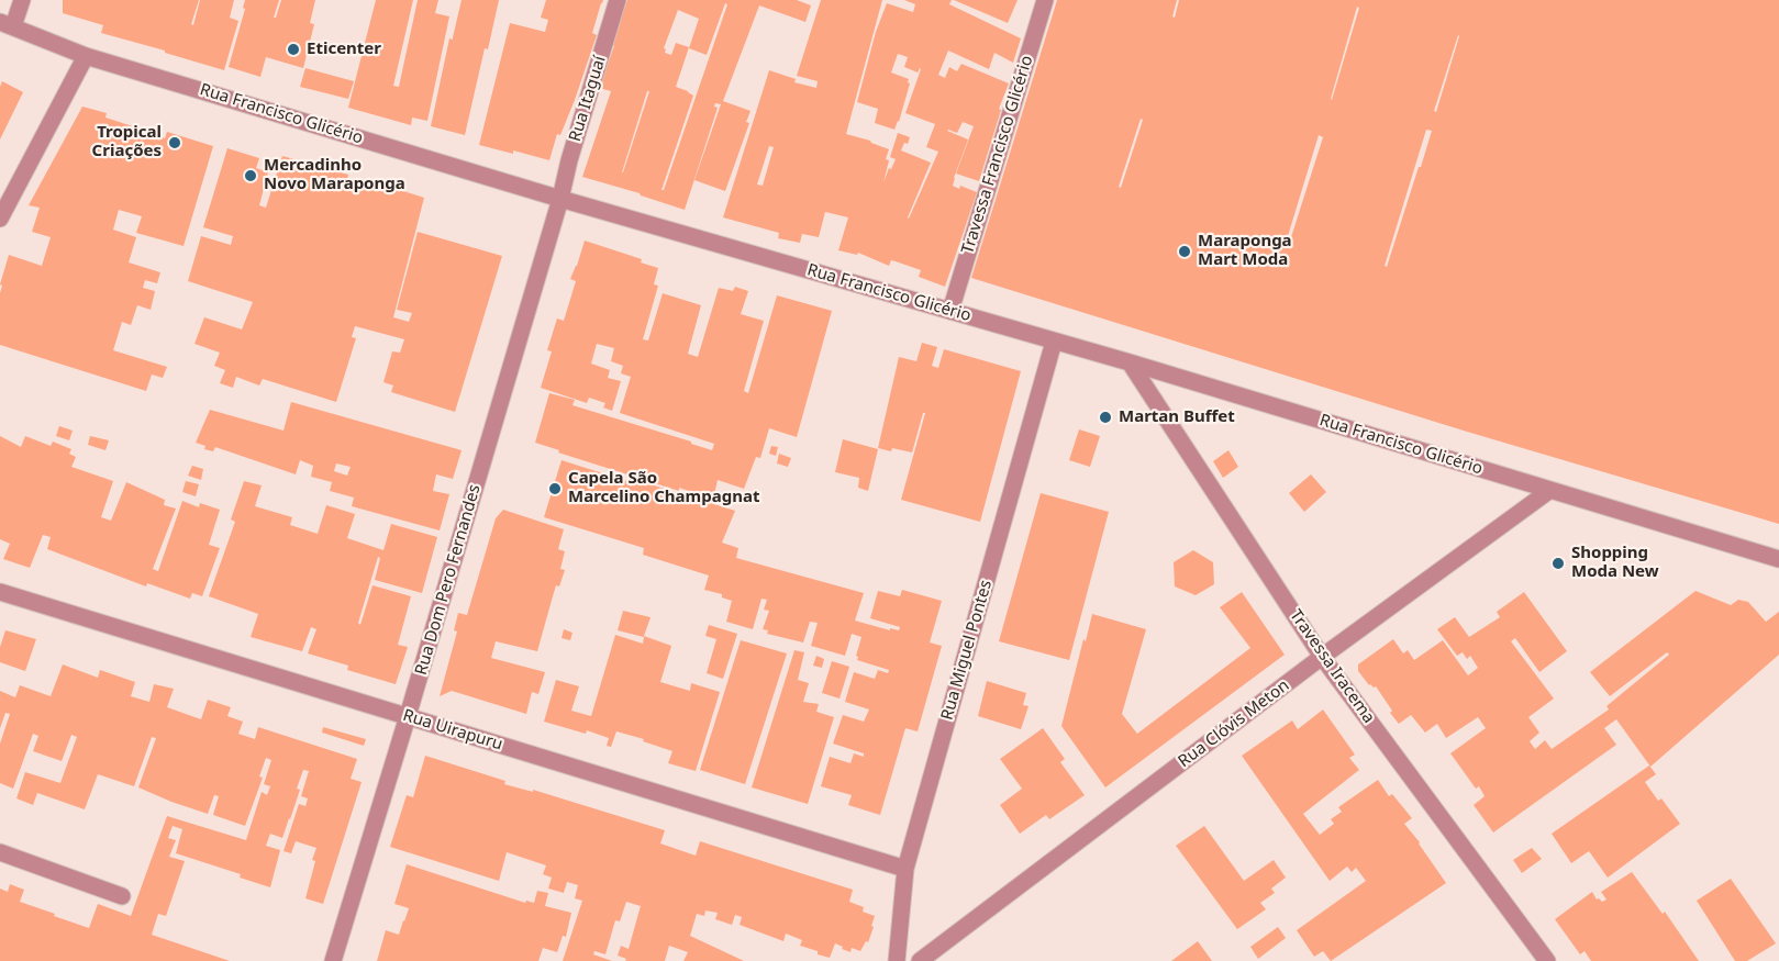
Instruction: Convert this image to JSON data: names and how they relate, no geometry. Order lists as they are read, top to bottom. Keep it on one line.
{"streets":{"street":["Rua Itaguaí","Rua Francisco Glicério","Travessa Francisco Glicério","Rua Dom Pero Fernandes","Rua Miguel Pontes","Travessa Iracema","Rua Clóvis Meton","Rua Uirapuru"]},"crossings":[["Rua Itaguaí","Rua Francisco Glicério"],["Rua Itaguaí","Rua Dom Pero Fernandes"],["Rua Francisco Glicério","Travessa Francisco Glicério"],["Rua Francisco Glicério","Rua Dom Pero Fernandes"],["Rua Francisco Glicério","Rua Miguel Pontes"],["Rua Francisco Glicério","Travessa Iracema"],["Rua Francisco Glicério","Rua Clóvis Meton"],["Rua Dom Pero Fernandes","Rua Uirapuru"],["Rua Miguel Pontes","Rua Uirapuru"],["Travessa Iracema","Rua Clóvis Meton"]],"places":["Eticenter","Tropical Criações","Mercadinho Novo Maraponga","Maraponga Mart Moda","Martan Buffet","Capela São Marcelino Champagnat","Shopping Moda New"]}
